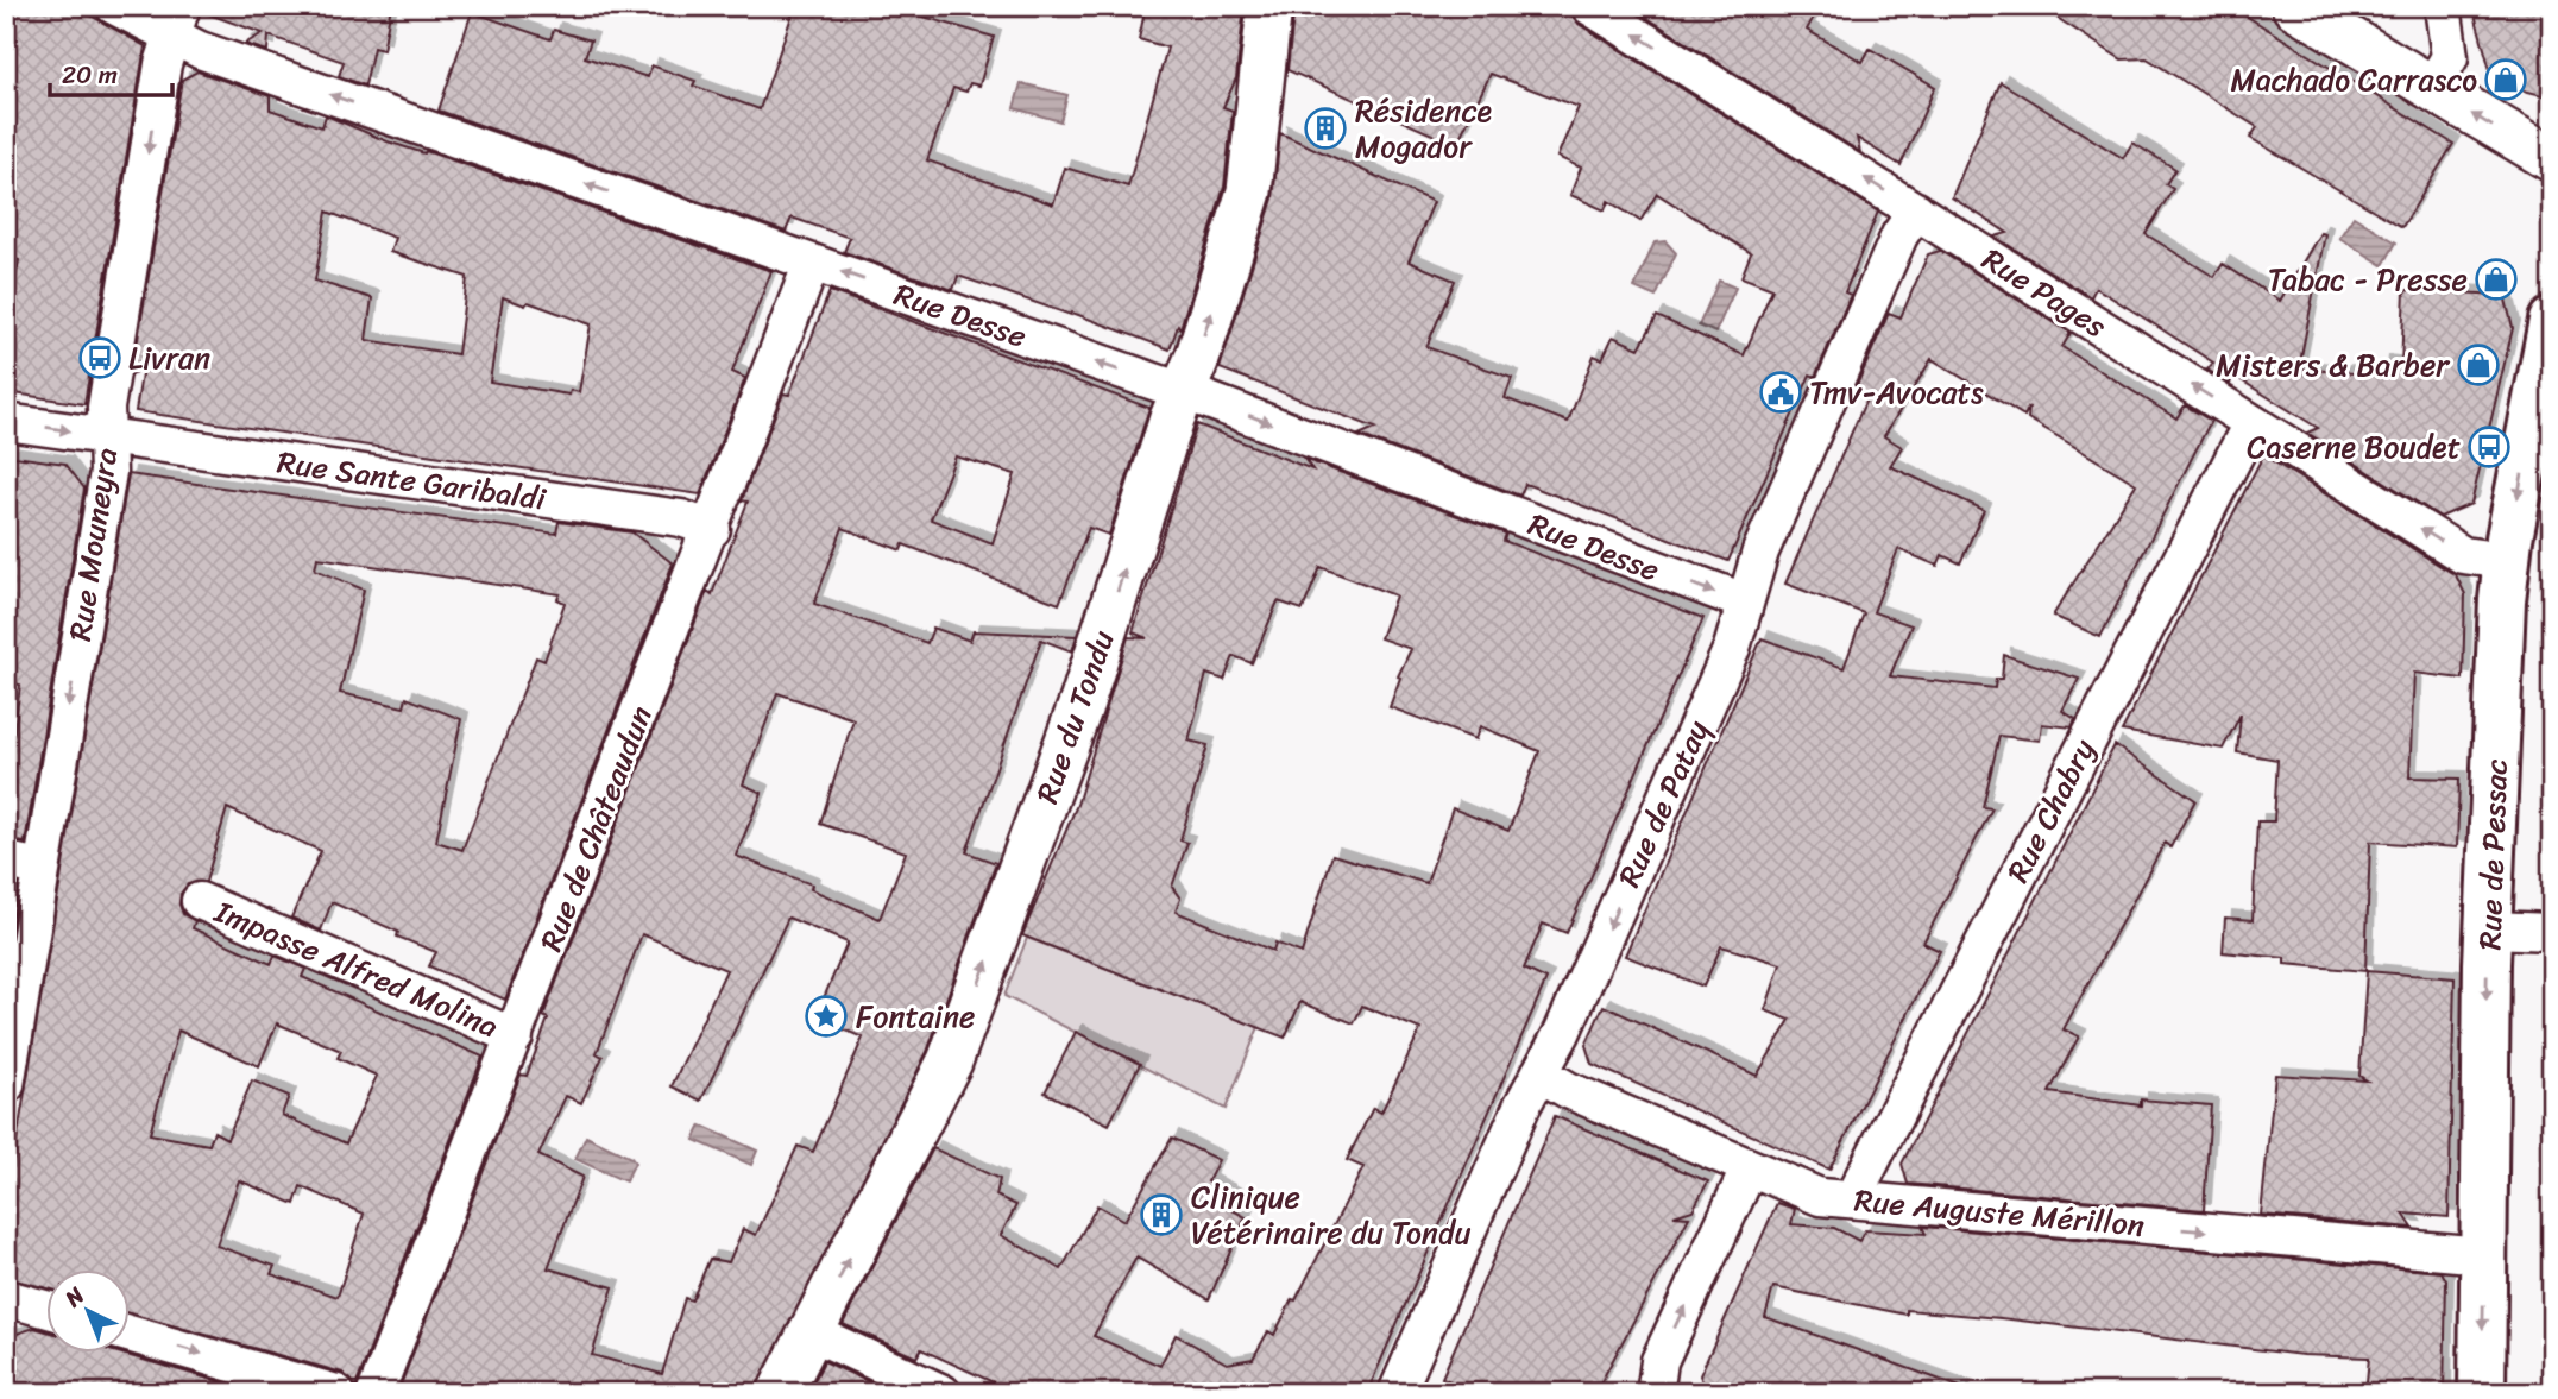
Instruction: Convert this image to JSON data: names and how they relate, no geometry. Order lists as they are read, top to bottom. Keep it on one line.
{"streets":{"main road":["Rue de Pessac"],"street":["Rue Pages","Rue Desse","Rue Sante Garibaldi","Rue Mouneyra","Rue du Tondu","Rue de Patay","Rue Chabry","Rue de Châteaudun","Impasse Alfred Molina","Rue Auguste Mérillon"]},"crossings":[["Rue Pages","Rue de Patay"],["Rue Pages","Rue Chabry"],["Rue Pages","Rue de Pessac"],["Rue Desse","Rue Mouneyra"],["Rue Desse","Rue du Tondu"],["Rue Desse","Rue de Patay"],["Rue Desse","Rue de Châteaudun"],["Rue Sante Garibaldi","Rue Mouneyra"],["Rue Sante Garibaldi","Rue de Châteaudun"],["Rue de Patay","Rue Auguste Mérillon"],["Rue Chabry","Rue Auguste Mérillon"],["Rue de Châteaudun","Impasse Alfred Molina"],["Rue de Pessac","Rue Auguste Mérillon"]],"one_way":["Rue Pages","Rue Mouneyra","Rue du Tondu","Rue de Patay","Rue de Pessac","Rue Auguste Mérillon"],"places":{"shop":["Machado Carrasco","Tabac - Presse","Misters & Barber"],"building":["Résidence Mogador","Clinique Vétérinaire du Tondu"],"bus stop":["Livran","Caserne Boudet"],"public building":["Tmv-Avocats"],"place":["Fontaine"]},"scale_bar":"20 m","north":"top left"}
